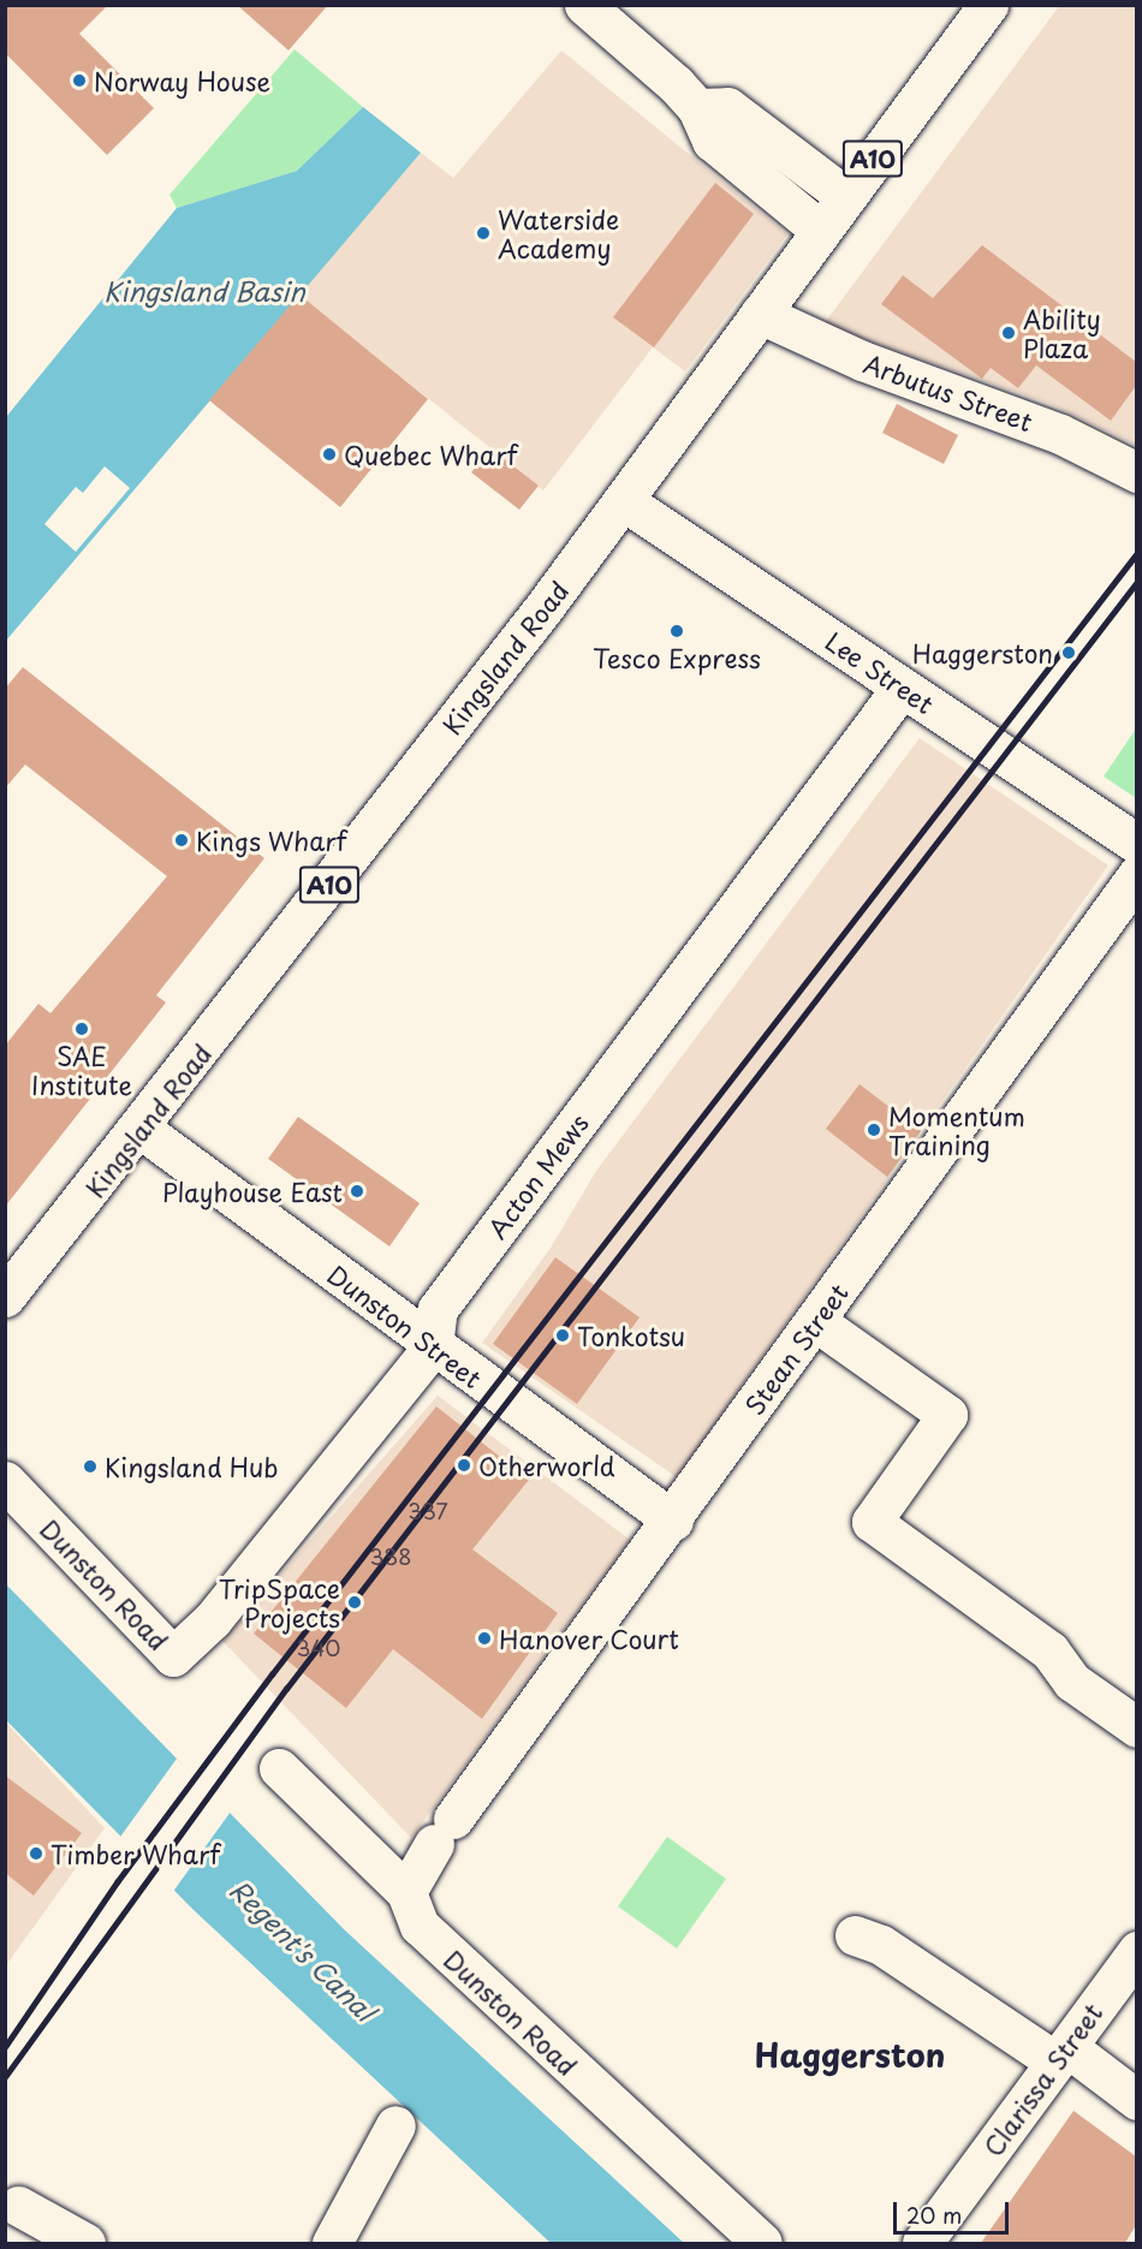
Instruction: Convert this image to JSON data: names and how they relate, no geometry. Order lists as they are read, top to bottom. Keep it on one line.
{"streets":{"main road":["A10","Arbutus Street","Kingsland Road","Lee Street","Acton Mews","Dunston Street","Stean Street","Dunston Road","Clarissa Street"]},"crossings":[["Arbutus Street","Kingsland Road"],["Kingsland Road","Lee Street"],["Kingsland Road","Dunston Street"],["Lee Street","Acton Mews"],["Acton Mews","Dunston Street"],["Acton Mews","Dunston Road"],["Dunston Street","Stean Street"],["Dunston Street","Dunston Road"],["Stean Street","Dunston Road"]],"districts":["Haggerston"],"water":["Kingsland Basin","Regent's Canal"],"places":["Norway House","Waterside Academy","Ability Plaza","Quebec Wharf","Tesco Express","Haggerston","Kings Wharf","SAE Institute","Momentum Training","Playhouse East","Tonkotsu","Otherworld","Kingsland Hub","TripSpace Projects","Hanover Court","Timber Wharf"],"house_numbers":["337","338","340"],"scale_bar":"20 m"}
